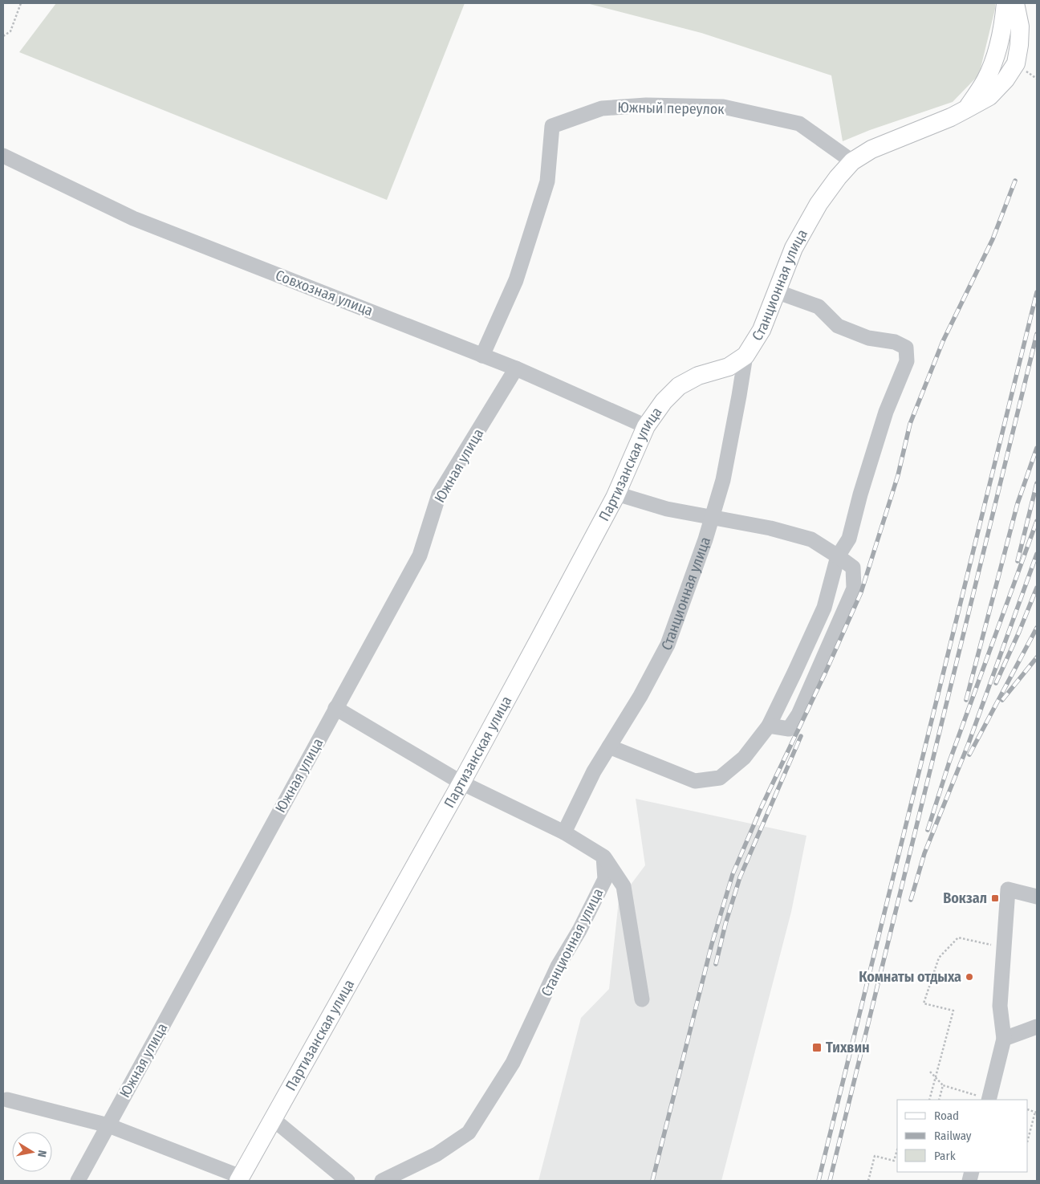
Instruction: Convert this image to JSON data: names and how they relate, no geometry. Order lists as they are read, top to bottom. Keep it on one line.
{"streets":{"main road":["Станционная улица","Партизанская улица"],"street":["Южный переулок","Совхозная улица","Южная улица"]},"crossings":[["Южный переулок","Станционная улица"],["Южный переулок","Совхозная улица"],["Станционная улица","Партизанская улица"],["Совхозная улица","Партизанская улица"],["Совхозная улица","Южная улица"]],"places":{"transit":["Вокзал","Тихвин"],"other":["Комнаты отдыха"]},"legend":["Road","Railway","Park"],"north":"right"}
